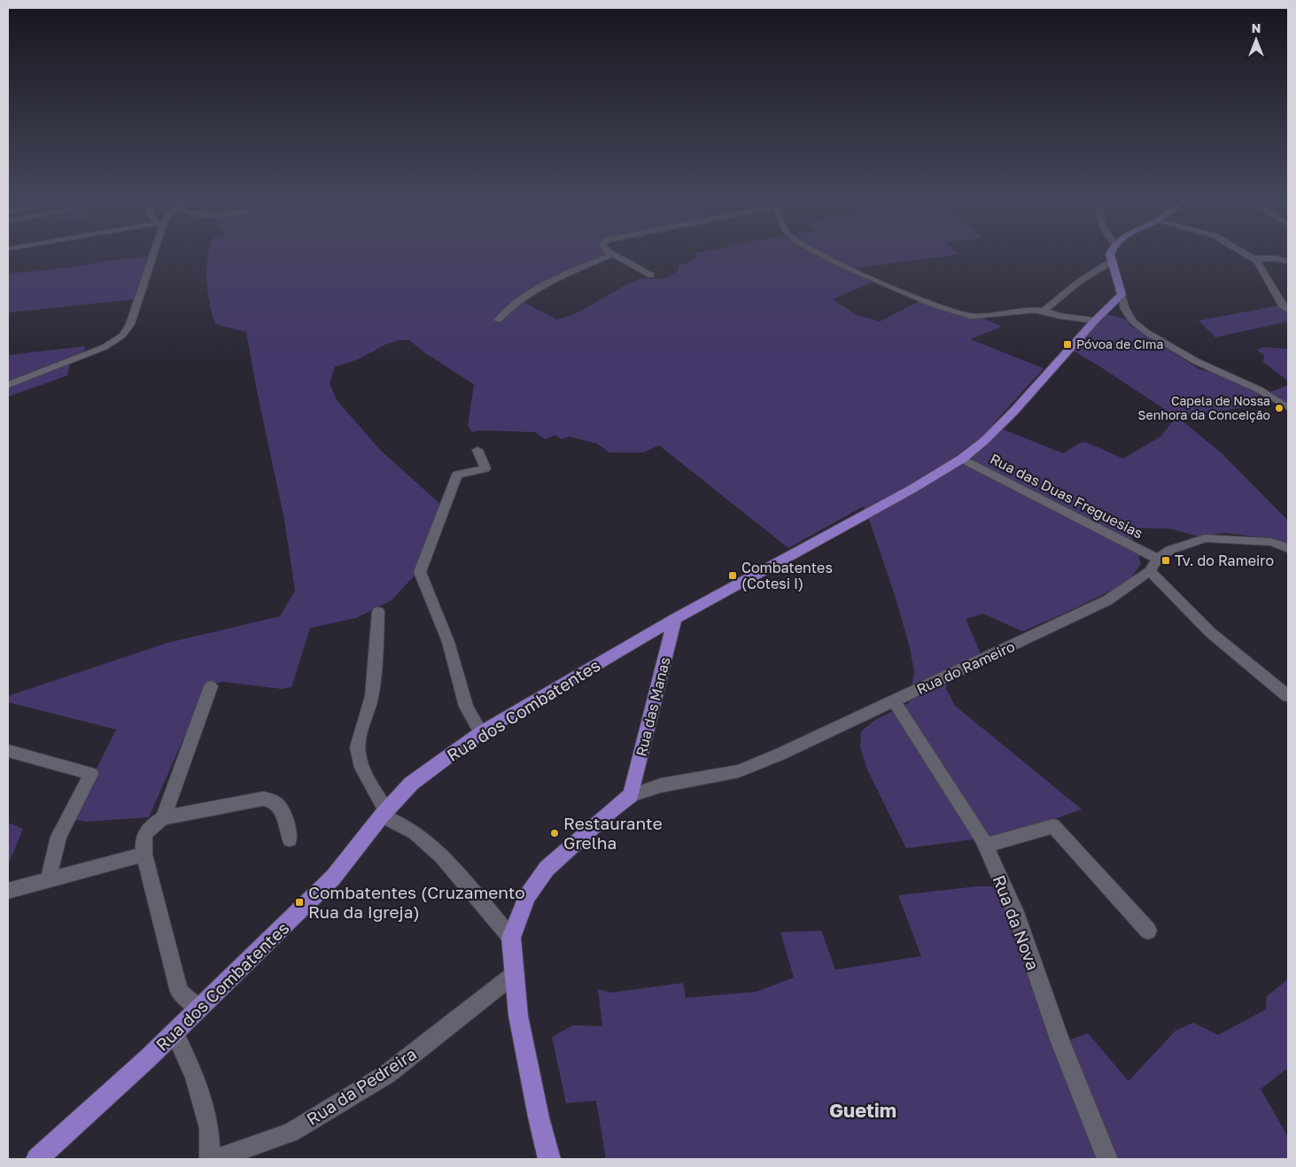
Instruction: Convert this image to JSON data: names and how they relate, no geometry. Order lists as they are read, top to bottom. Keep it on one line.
{"streets":{"main road":["Rua das Manas","Rua dos Combatentes"],"street":["Rua das Duas Freguesias","Rua do Rameiro","Rua da Nova","Rua da Pedreira"]},"crossings":[["Rua das Duas Freguesias","Rua do Rameiro"],["Rua das Duas Freguesias","Rua dos Combatentes"],["Rua do Rameiro","Rua das Manas"],["Rua do Rameiro","Rua da Nova"],["Rua das Manas","Rua dos Combatentes"]],"districts":["Guetim"],"places":{"transit":["Póvoa de Cima","Tv. do Rameiro","Combatentes (Cotesi I)","Combatentes (Cruzamento Rua da Igreja)"],"other":["Capela de Nossa Senhora da Conceição","Restaurante Grelha"]},"north":"top"}
